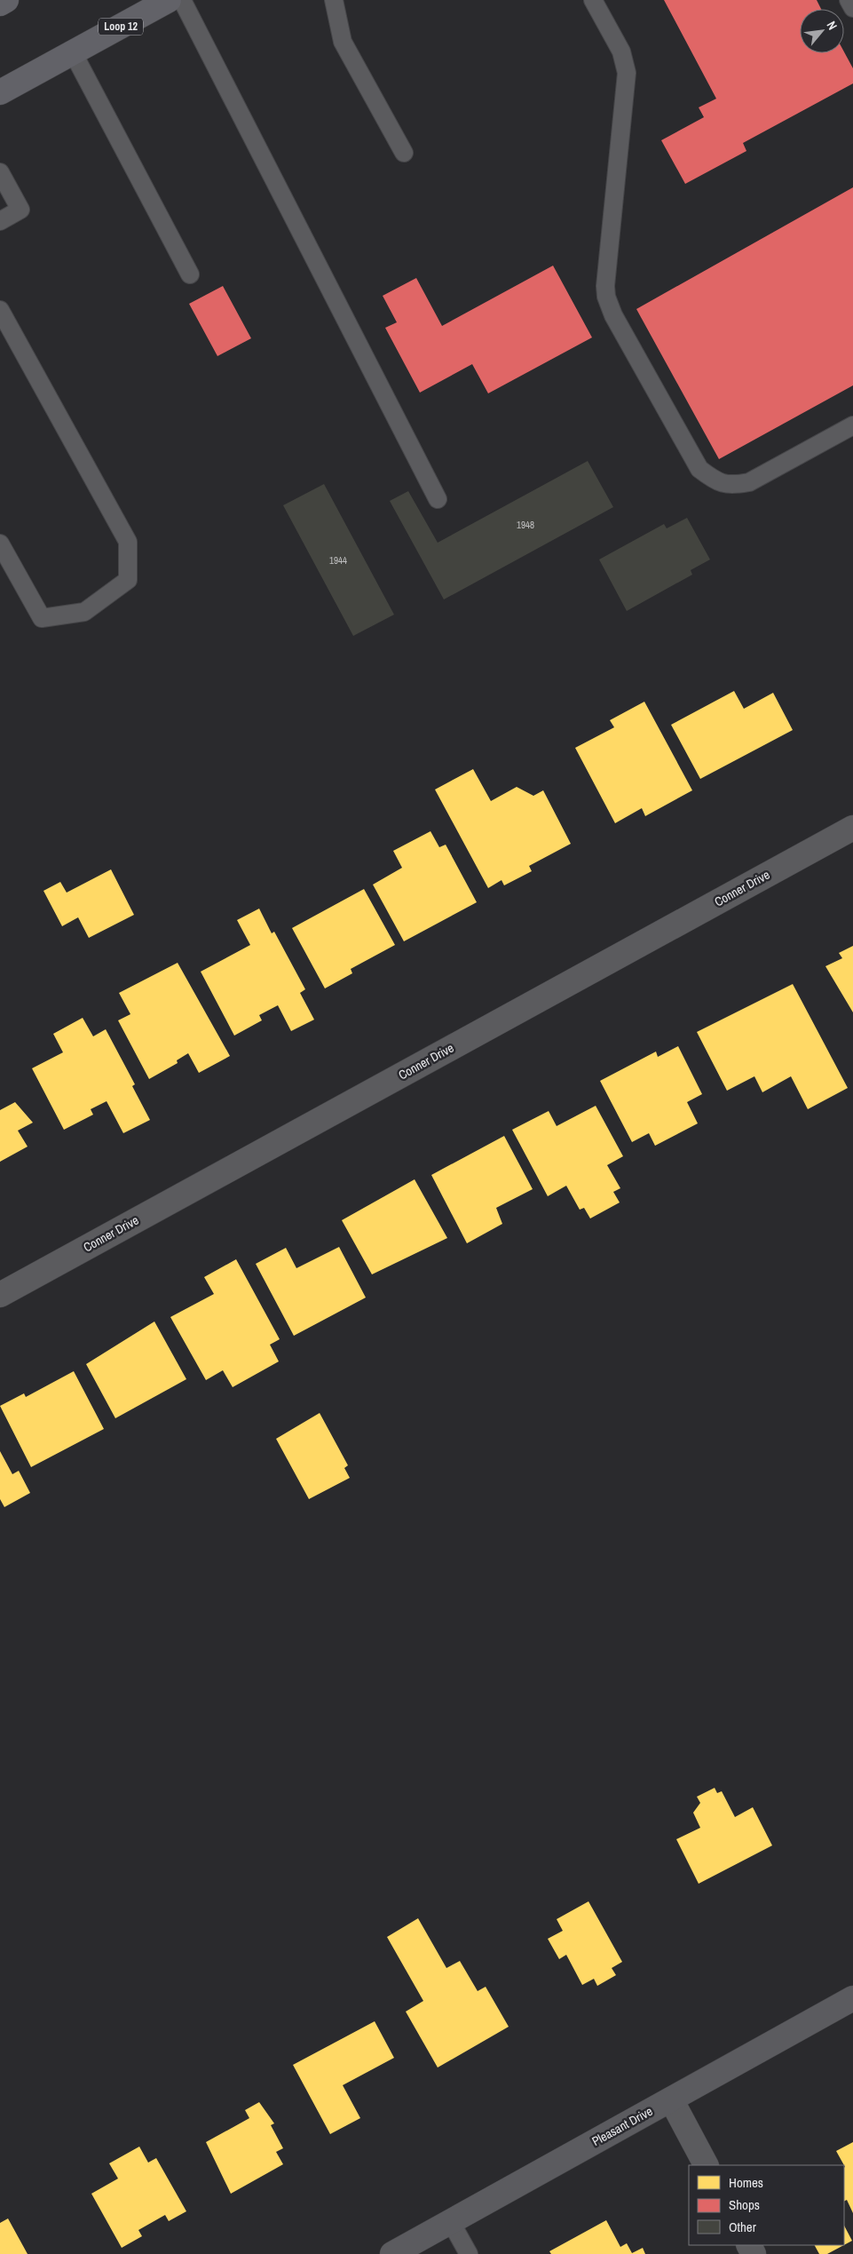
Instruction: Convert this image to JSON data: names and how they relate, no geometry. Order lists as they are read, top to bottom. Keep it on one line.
{"streets":{"main road":["Loop 12"],"street":["Conner Drive","Pleasant Drive"]},"house_numbers":["1948","1944"],"legend":["Homes","Shops","Other"],"north":"top right"}
